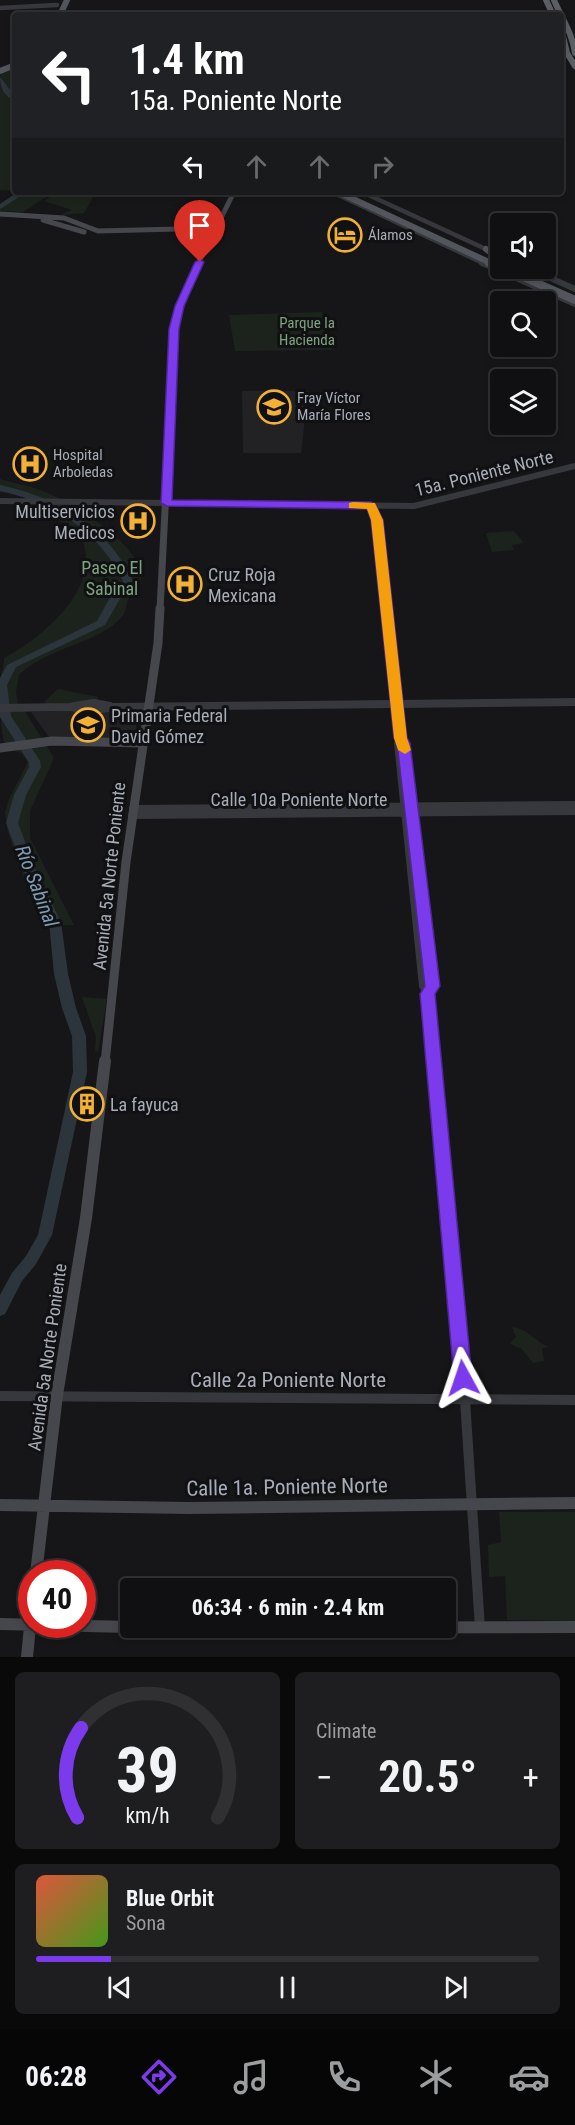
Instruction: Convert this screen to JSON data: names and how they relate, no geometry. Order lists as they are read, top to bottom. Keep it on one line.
{"streets":{"main road":["Avenida 5a Norte Poniente","Calle 1a. Poniente Norte"],"street":["15a. Poniente Norte","Calle 10a Poniente Norte","Calle 2a Poniente Norte"]},"crossings":[["15a. Poniente Norte","Avenida 5a Norte Poniente"],["Calle 10a Poniente Norte","Avenida 5a Norte Poniente"],["Avenida 5a Norte Poniente","Calle 2a Poniente Norte"],["Avenida 5a Norte Poniente","Calle 1a. Poniente Norte"]],"water":["Río Sabinal"],"parks":["Parque la Hacienda","Paseo El Sabinal"],"places":{"hotel":["Álamos"],"school or university":["Fray Víctor María Flores","Primaria Federal David Gómez"],"hospital":["Hospital Arboledas","Multiservicios Medicos","Cruz Roja Mexicana"],"building":["La fayuca"]},"page":{"turn":["1.4 km","15a. Poniente Norte"],"limit":"40","trip":"06:34 · 6 min · 2.4 km","tile":"Climate","heat":["−","20.5°","+"],"song":["Blue Orbit","Sona"],"tabs":"06:28","gauge":["39","km/h"]}}
